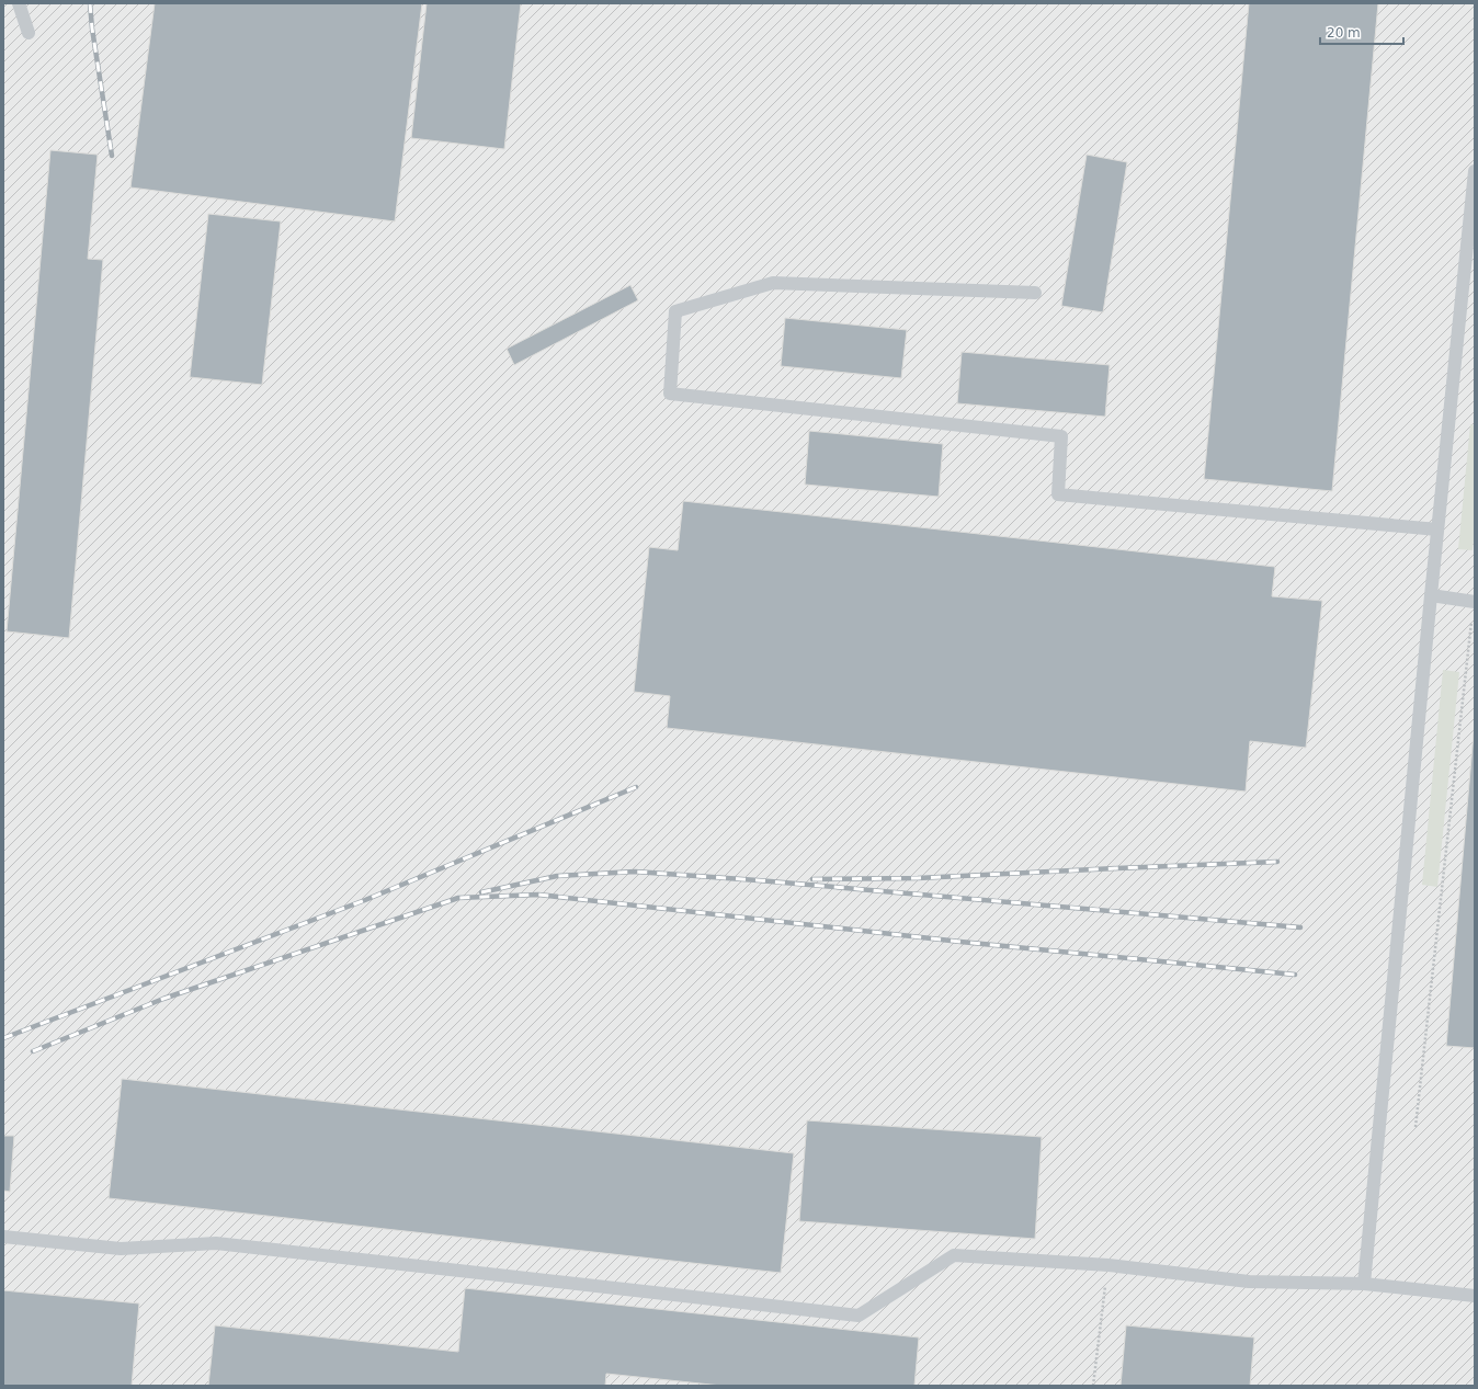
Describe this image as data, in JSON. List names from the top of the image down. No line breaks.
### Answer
{"scale_bar":"20 m"}
